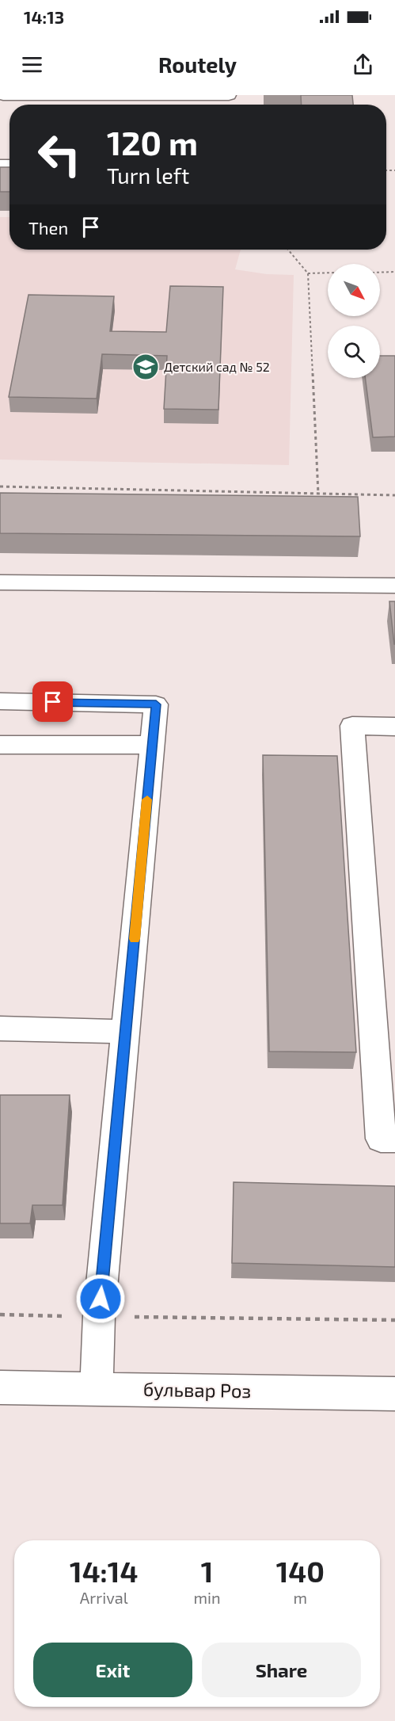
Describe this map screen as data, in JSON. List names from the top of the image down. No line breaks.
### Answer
{"streets":{"street":["бульвар Роз"]},"places":{"school or university":["Детский сад № 52"]},"north":"bottom right","page":{"status":"14:13","header":"Routely","turn":["120 m","Turn left"],"then":"Then","eta":["14:14","Arrival","1","min","140","m"],"buttons":["Exit","Share"]}}
